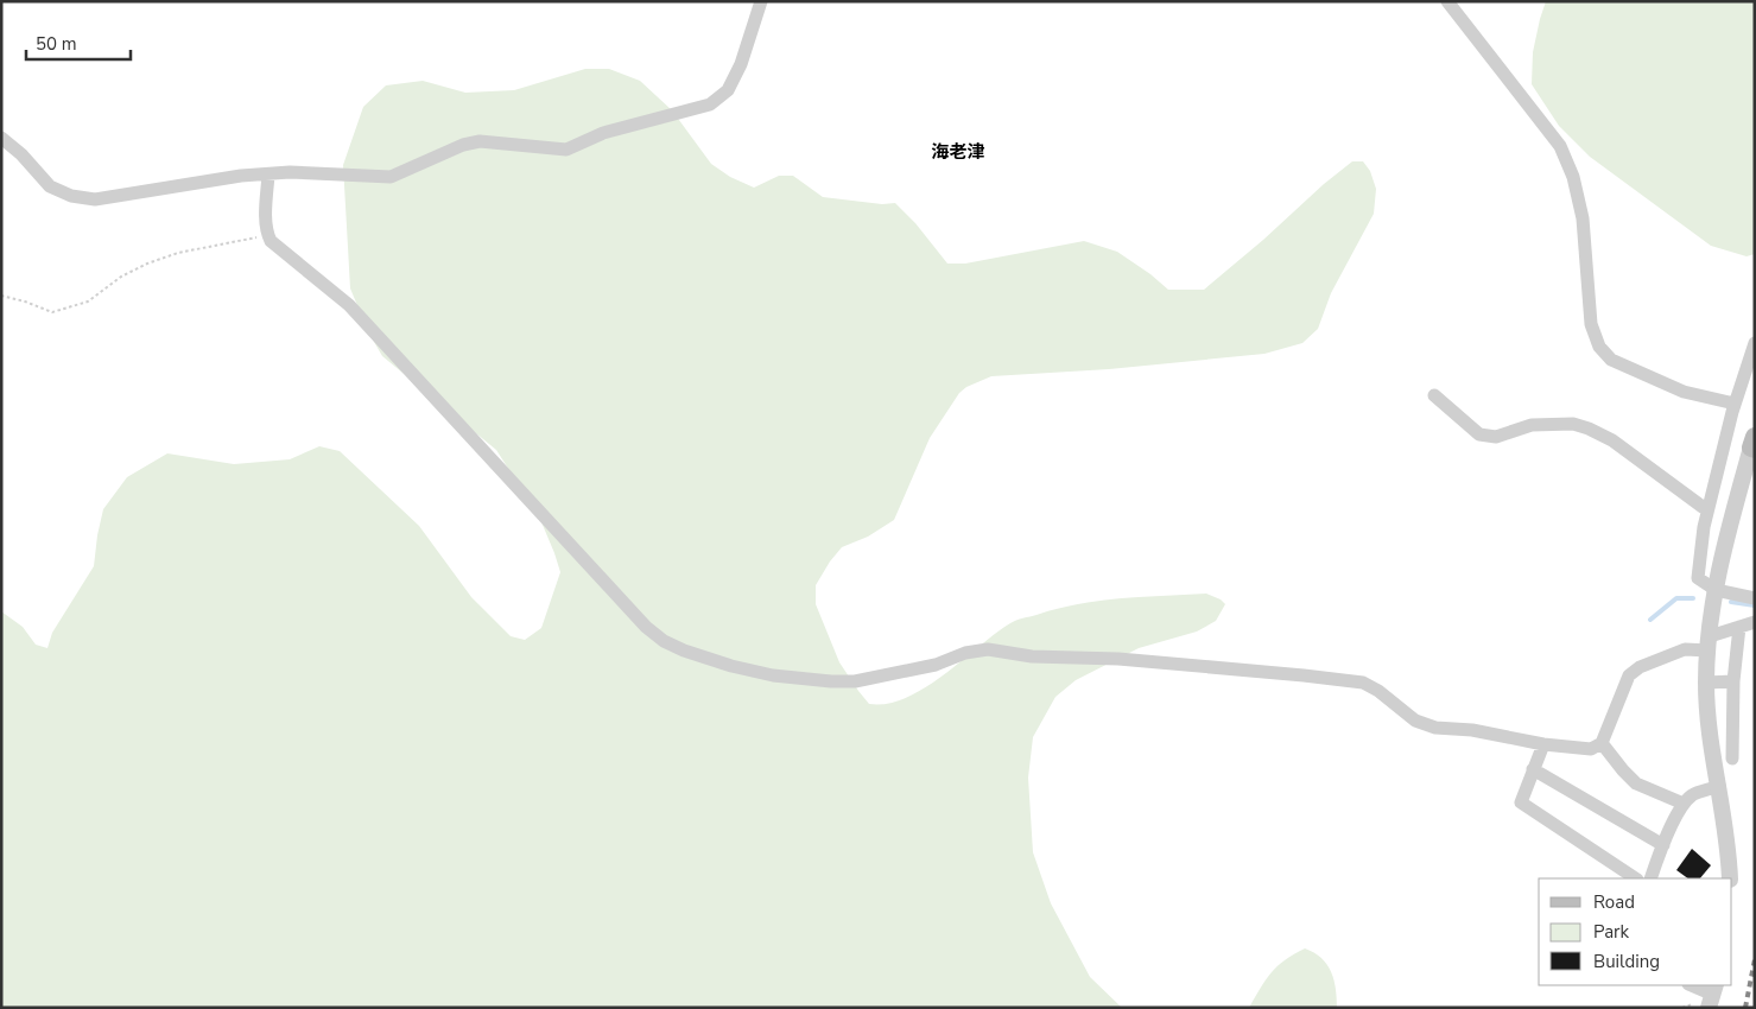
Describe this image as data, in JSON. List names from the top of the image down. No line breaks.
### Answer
{"districts":["海老津"],"legend":["Road","Park","Building"],"scale_bar":"50 m"}
